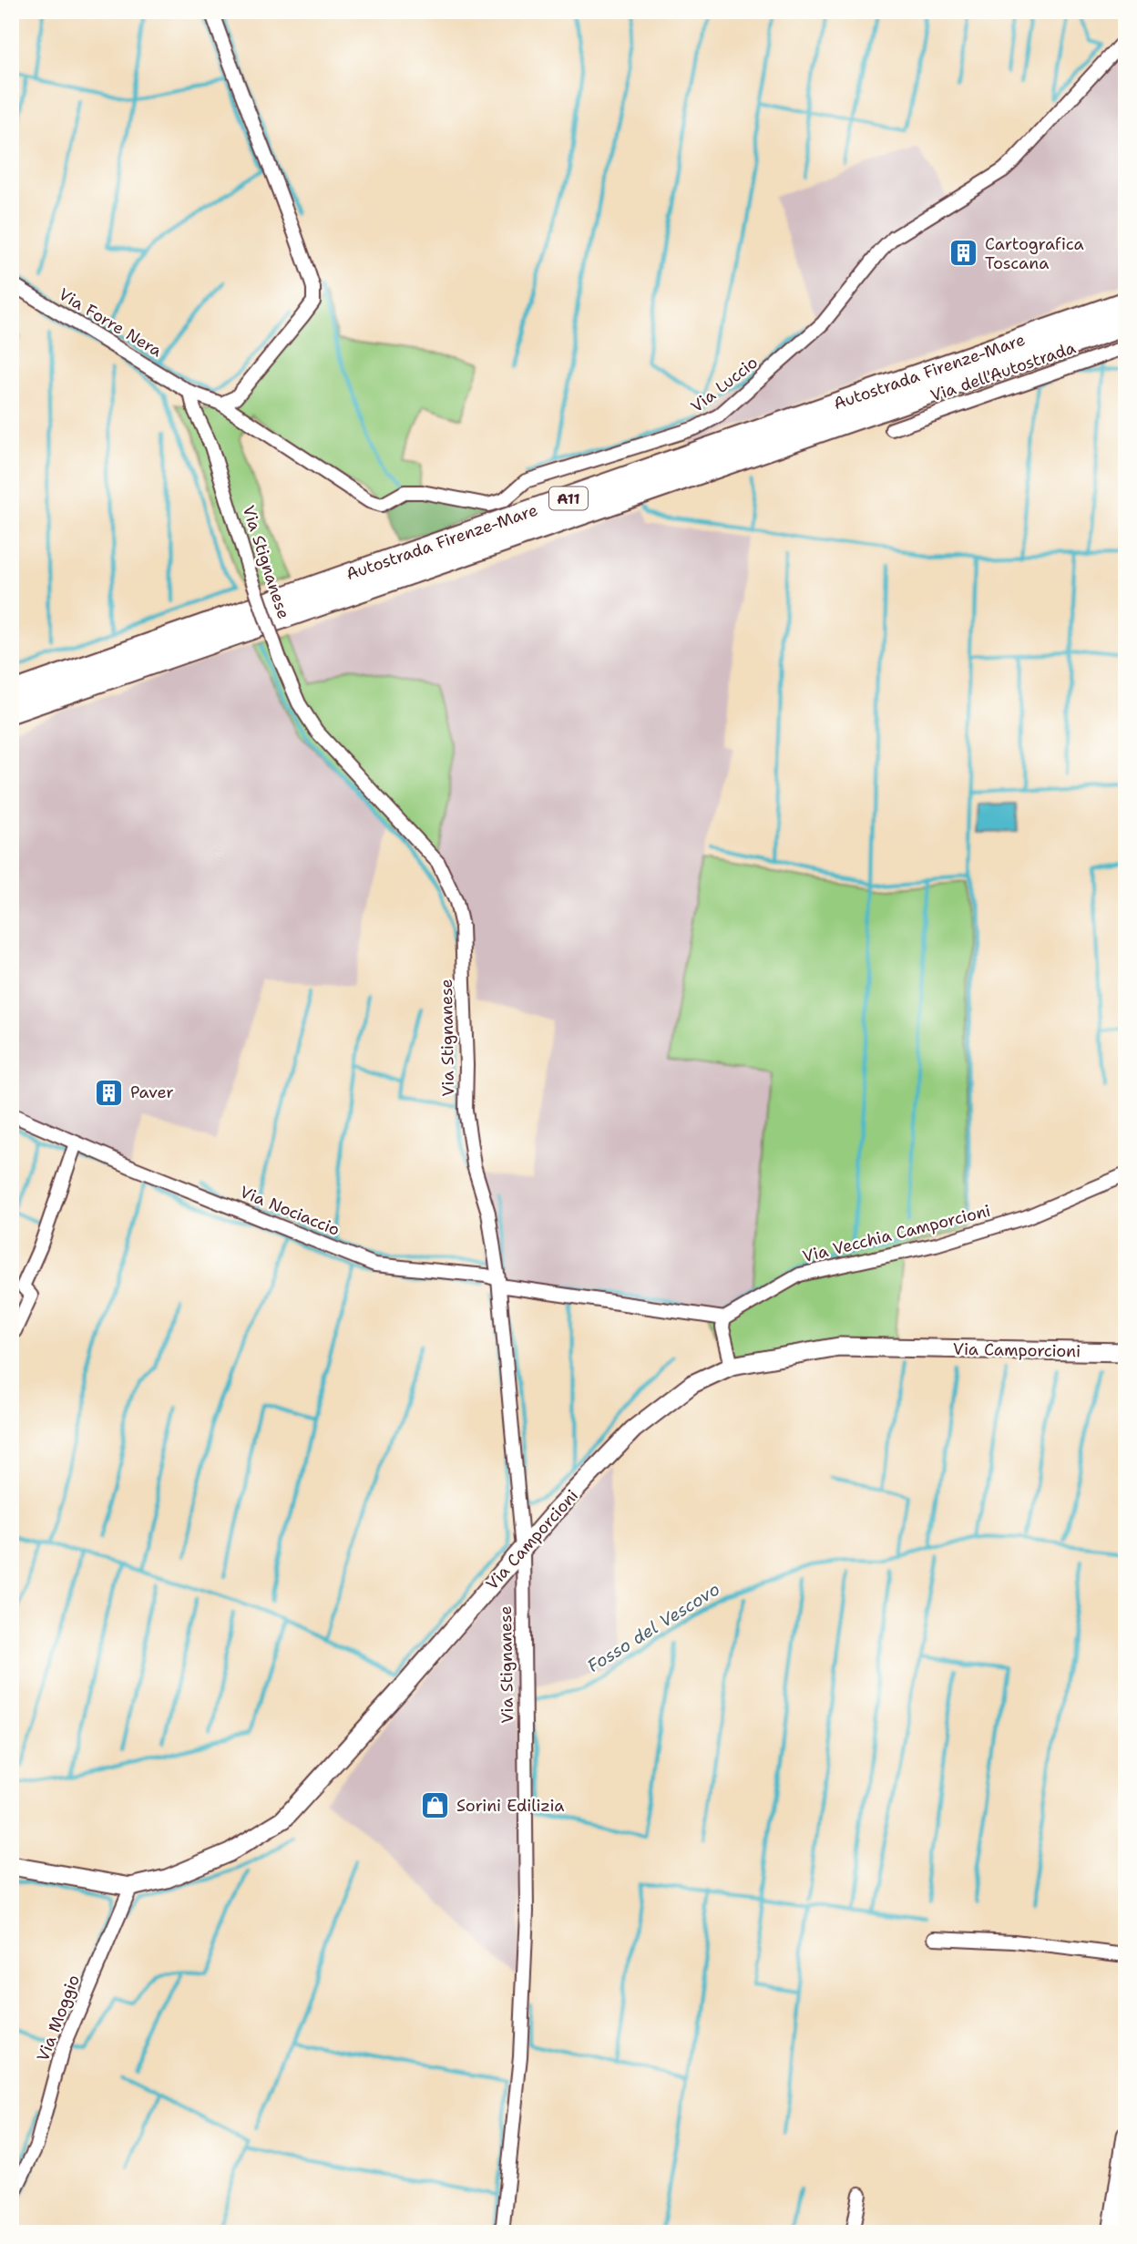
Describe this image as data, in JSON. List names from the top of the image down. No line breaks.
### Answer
{"streets":{"highway":["Autostrada Firenze-Mare","A11"],"main road":["Via Camporcioni"],"street":["Via Forre Nera","Via dell'Autostrada","Via Luccio","Via Stignanese","Via Nociaccio","Via Vecchia Camporcioni","Via Moggio"]},"crossings":[["Via Forre Nera","Via Stignanese"],["Via Stignanese","Via Nociaccio"],["Via Stignanese","Via Camporcioni"],["Via Nociaccio","Via Vecchia Camporcioni"],["Via Camporcioni","Via Moggio"]],"water":["Fosso del Vescovo"],"places":{"building":["Cartografica Toscana","Paver"],"shop":["Sorini Edilizia"]}}
